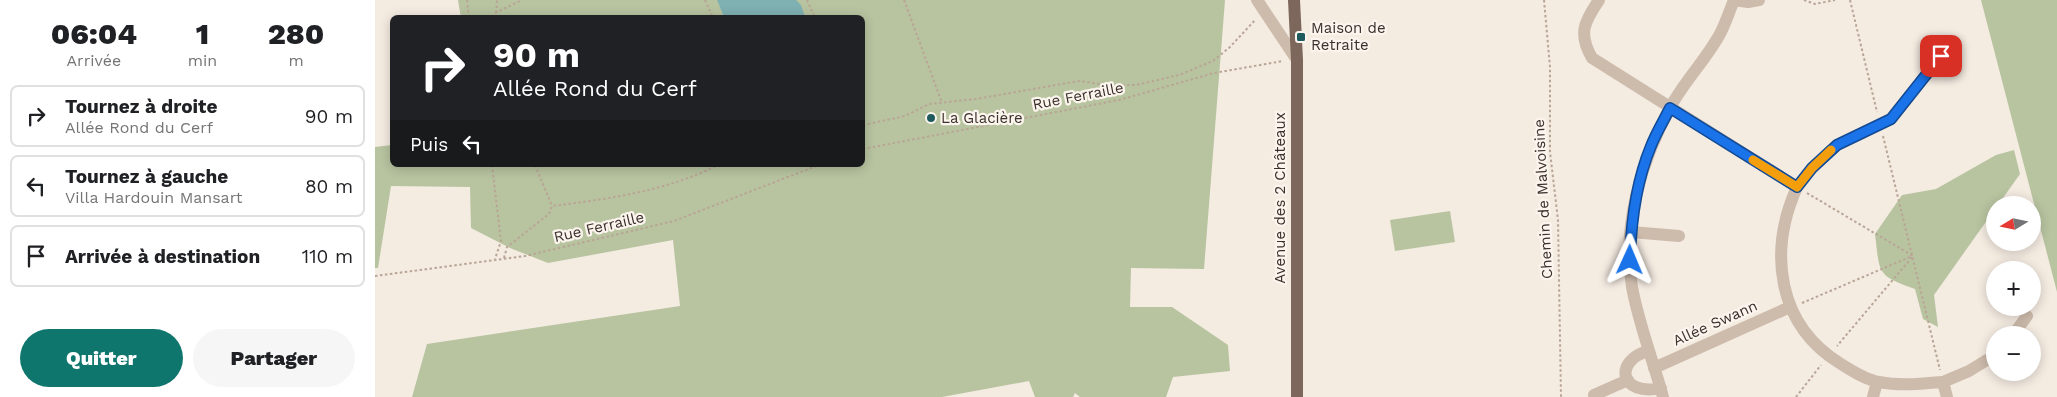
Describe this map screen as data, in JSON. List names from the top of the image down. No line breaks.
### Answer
{"streets":{"main road":["Avenue des 2 Châteaux"],"street":["Allée Swann"],"path":["Rue Ferraille","Chemin de Malvoisine"]},"crossings":[["Rue Ferraille","Avenue des 2 Châteaux"]],"places":{"transit":["Maison de Retraite"],"other":["La Glacière"]},"north":"left","page":{"eta":["06:04","Arrivée","1","min","280","m"],"turn":["90 m","Allée Rond du Cerf"],"list":[{"name":"Tournez à droite","note":"Allée Rond du Cerf","value":"90 m"},{"name":"Tournez à gauche","note":"Villa Hardouin Mansart","value":"80 m"},{"name":"Arrivée à destination","value":"110 m"}],"then":"Puis","map_buttons":["+","−"],"buttons":["Quitter","Partager"]}}
